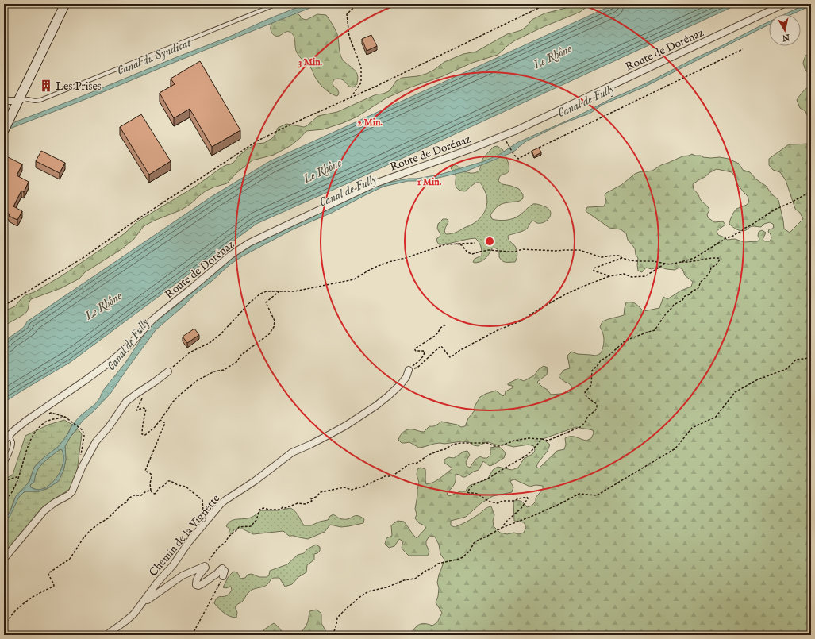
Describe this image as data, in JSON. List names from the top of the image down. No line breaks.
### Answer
{"streets":{"street":["Route de Dorénaz","Chemin de la Vignette"]},"water":["Canal du Syndicat","Le Rhône","Canal de Fully"],"places":{"building":["Les Prises"]},"north":"bottom","rings":["3 Min.","2 Min.","1 Min."]}
